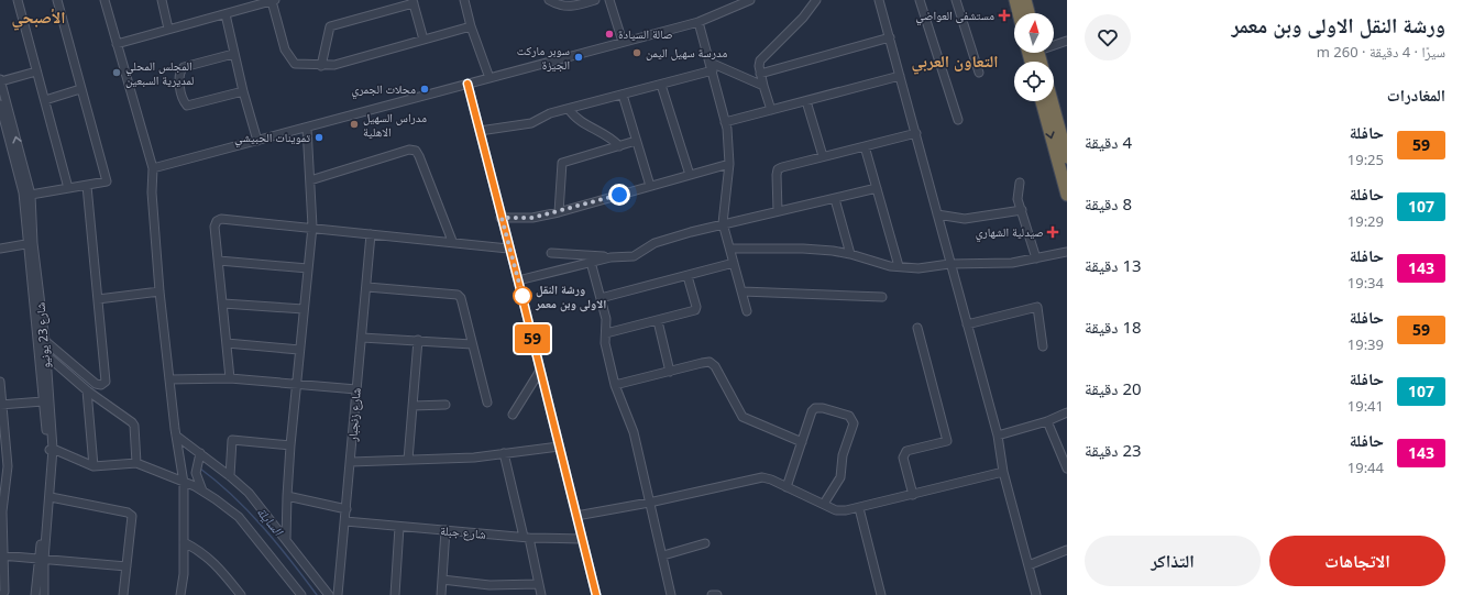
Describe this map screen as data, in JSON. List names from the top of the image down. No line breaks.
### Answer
{"streets":{"street":["شارع 23 يونيو","شارع زنجبار","شارع جبلة"]},"crossings":[["شارع زنجبار","شارع جبلة"]],"districts":["الأصبحي","التعاون العربي"],"water":["السايلة"],"places":{"health":["مستشفى العواضي","صيدلية الشهاري"],"other":["صالة السيادة","مدرسة سهيل اليمن","سوبر ماركت الجيزة","المجلس المحلي لمديرية السبعين","محلات الجمري","مدراس السهيل الاهلية","تموينات الحبيشي","ورشة النقل الاولى وبن معمر"]},"lines":["bus line 59"],"north":"top","page":{"heading":[["ورشة النقل الاولى وبن معمر","سيرًا · 4 دقيقة · 260 m"],"المغادرات"],"on_map":"59","list":[{"mark":"59","name":"حافلة","note":"19:25","value":"4 دقيقة"},{"mark":"107","name":"حافلة","note":"19:29","value":"8 دقيقة"},{"mark":"143","name":"حافلة","note":"19:34","value":"13 دقيقة"},{"mark":"59","name":"حافلة","note":"19:39","value":"18 دقيقة"},{"mark":"107","name":"حافلة","note":"19:41","value":"20 دقيقة"},{"mark":"143","name":"حافلة","note":"19:44","value":"23 دقيقة"}],"buttons":["الاتجاهات","التذاكر"]}}
